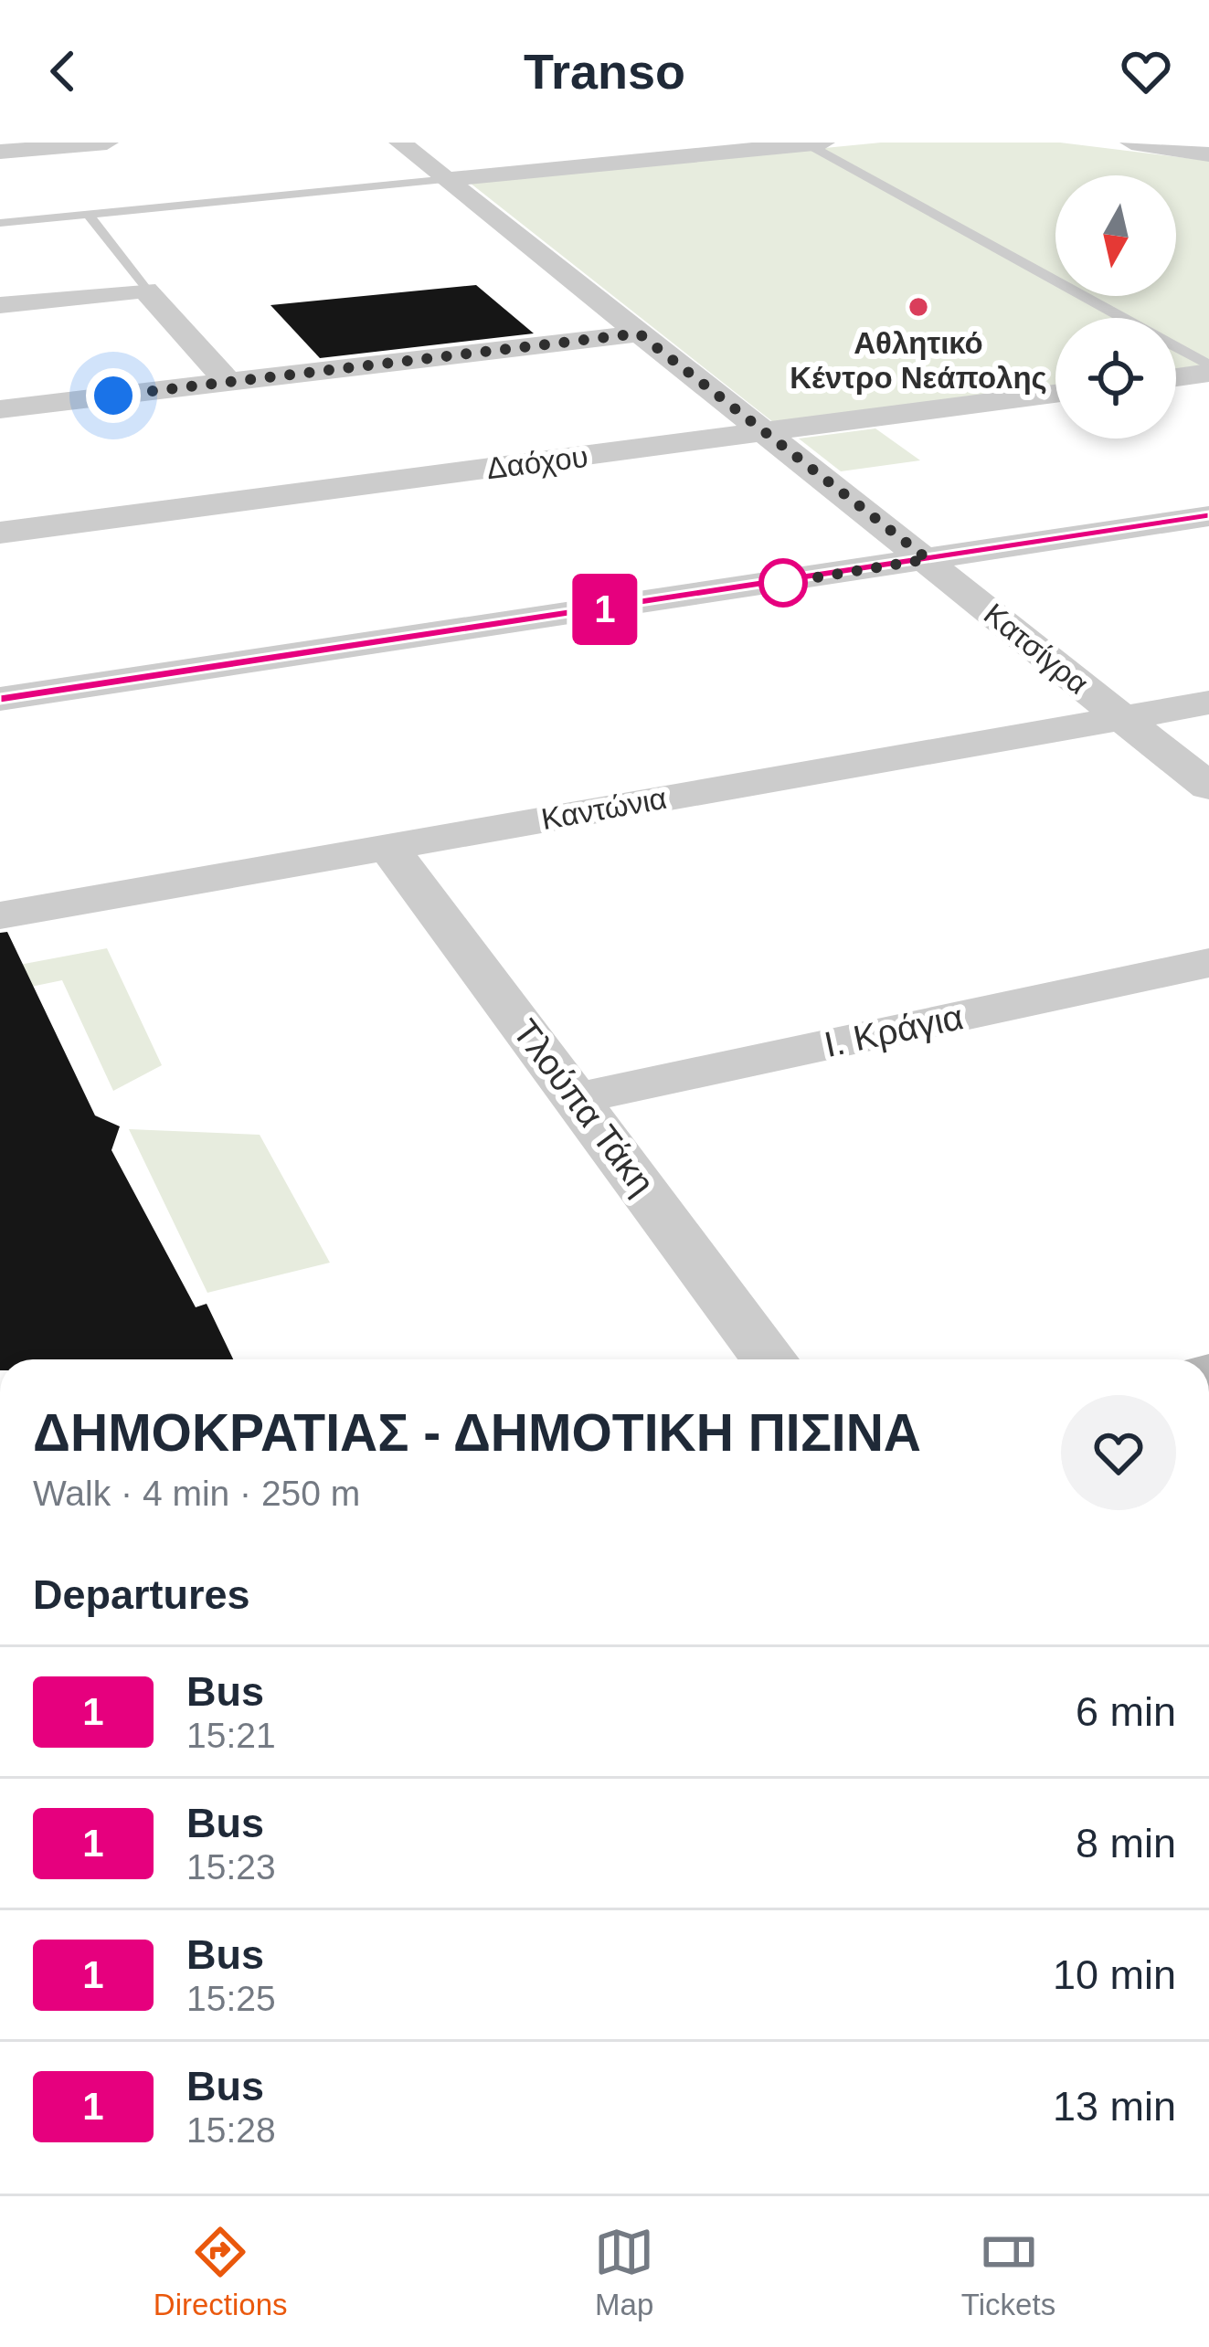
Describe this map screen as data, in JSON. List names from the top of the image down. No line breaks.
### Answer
{"streets":{"street":["Δαόχου","Κατσίγρα","Καντώνια","Ι. Κράγια","Τλούπα Τάκη"]},"crossings":[["Δαόχου","Κατσίγρα"],["Κατσίγρα","Καντώνια"],["Καντώνια","Τλούπα Τάκη"],["Ι. Κράγια","Τλούπα Τάκη"]],"places":["Αθλητικό Κέντρο Νεάπολης"],"lines":["bus line 1"],"north":"bottom","page":{"header":"Transo","on_map":"1","heading":[["ΔΗΜΟΚΡΑΤΙΑΣ - ΔΗΜΟΤΙΚΗ ΠΙΣΙΝΑ","Walk · 4 min · 250 m"],"Departures"],"list":[{"mark":"1","name":"Bus","note":"15:21","value":"6 min"},{"mark":"1","name":"Bus","note":"15:23","value":"8 min"},{"mark":"1","name":"Bus","note":"15:25","value":"10 min"},{"mark":"1","name":"Bus","note":"15:28","value":"13 min"}],"tabs":["Directions","Map","Tickets"]}}
